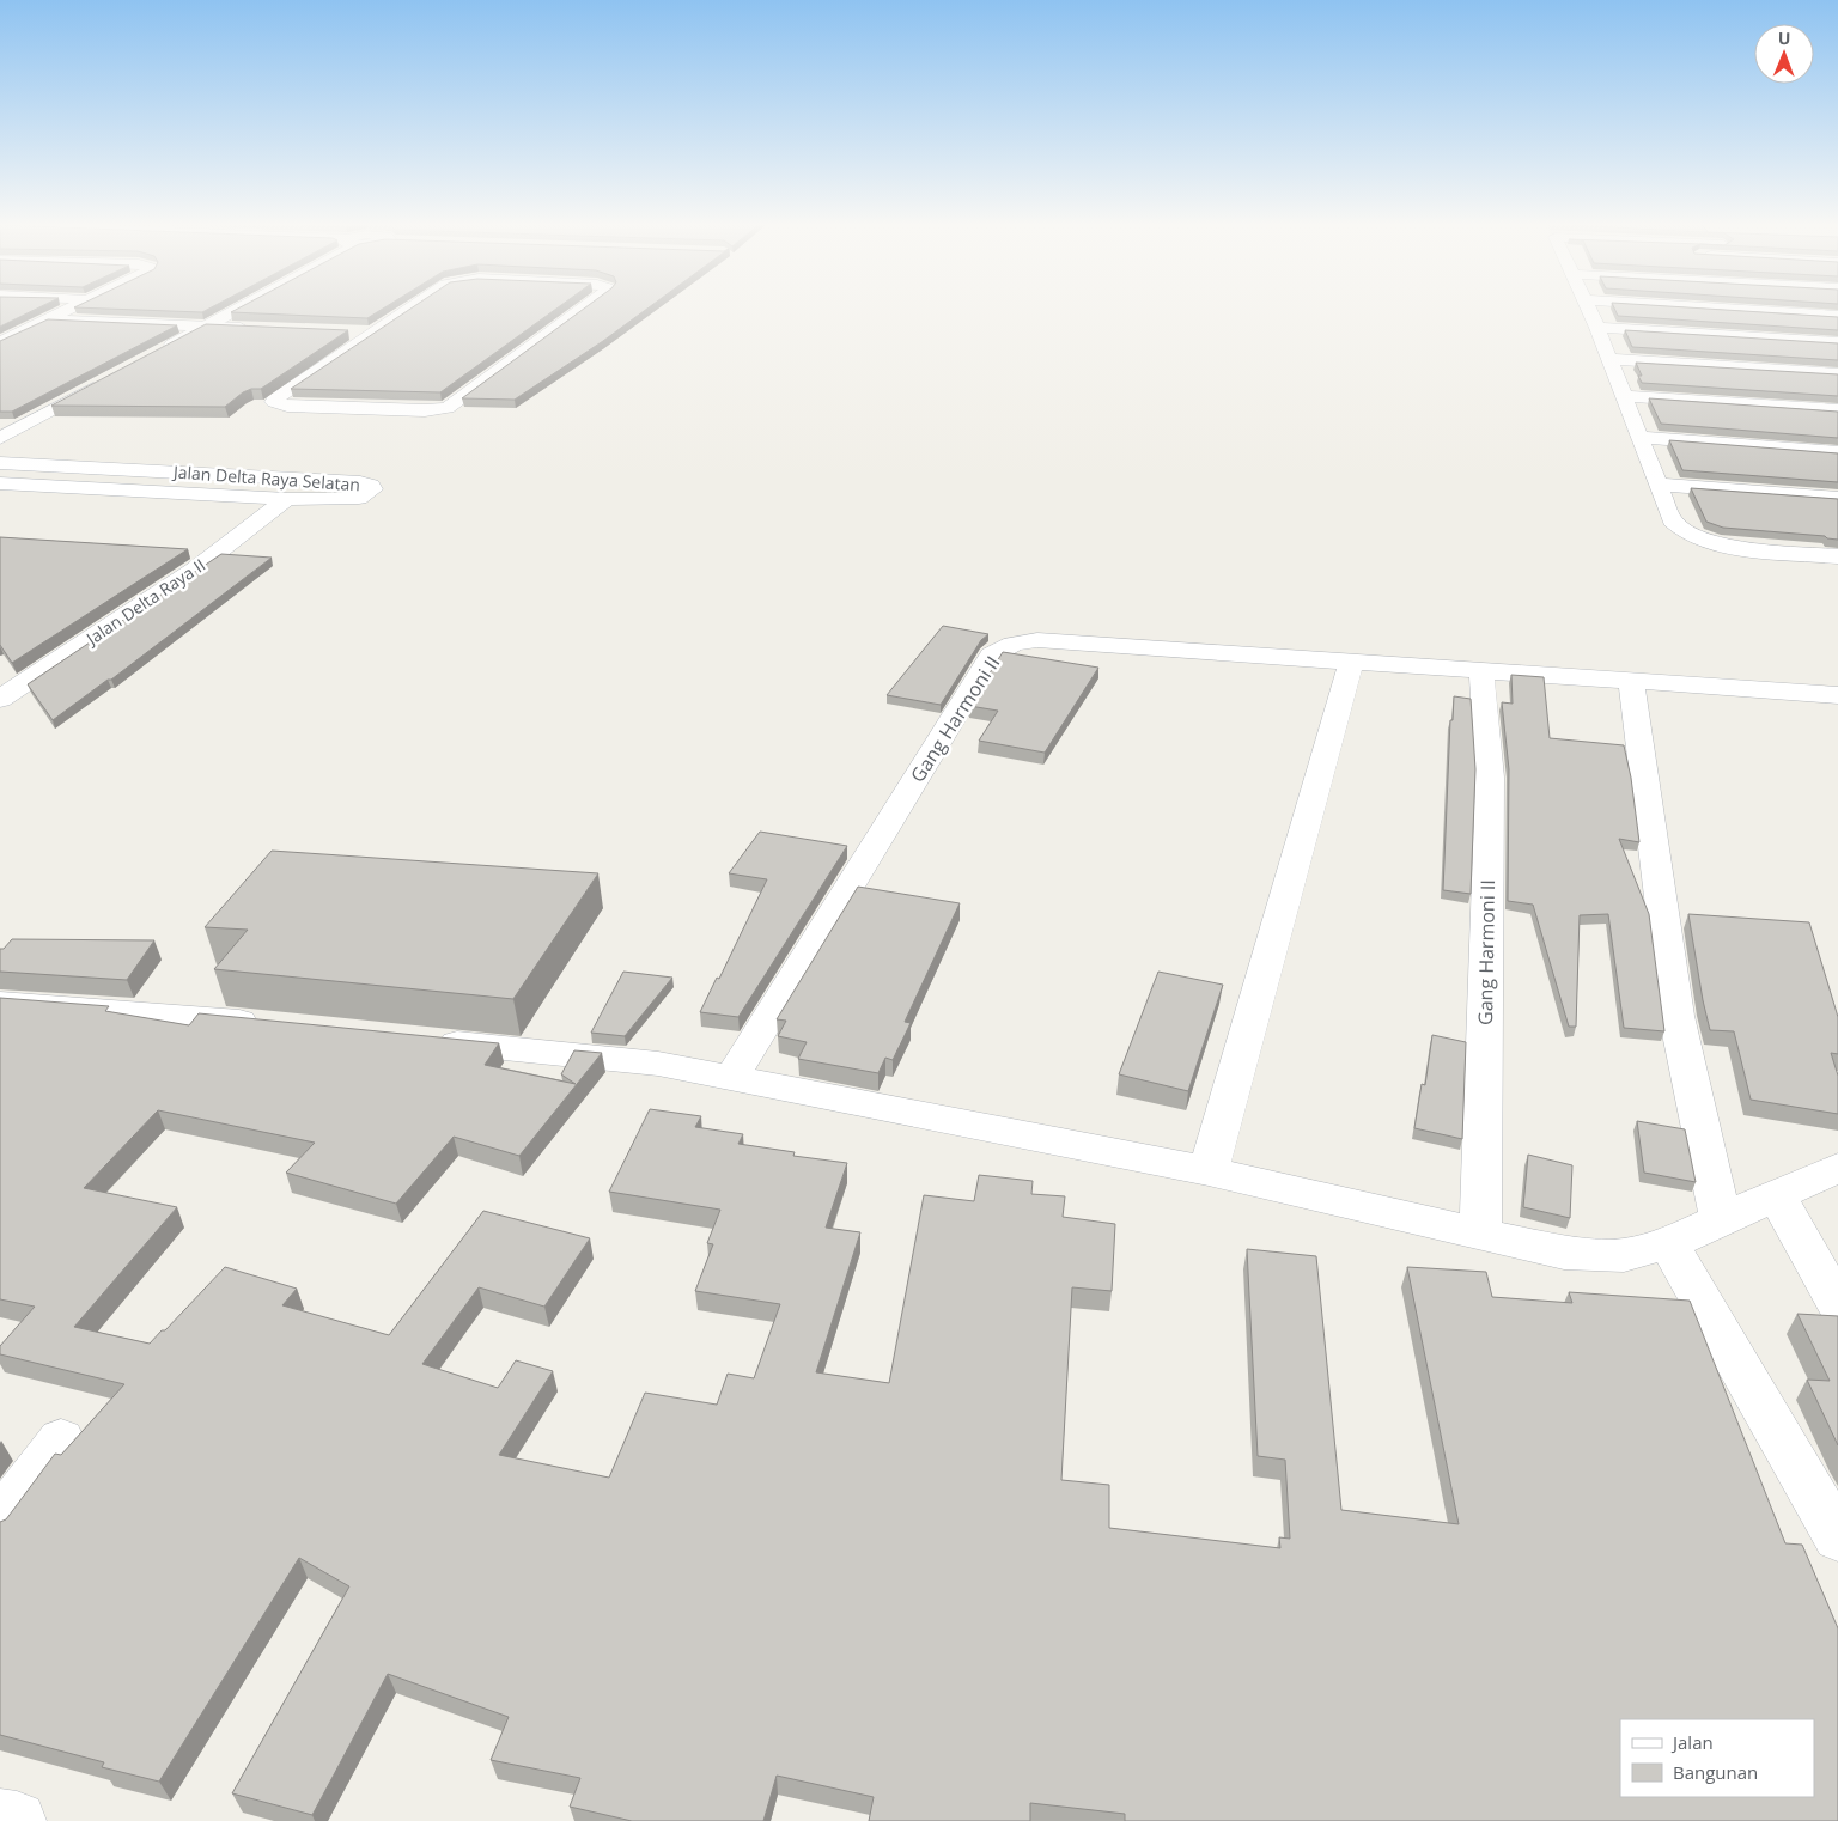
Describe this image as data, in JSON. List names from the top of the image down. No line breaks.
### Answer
{"streets":{"street":["Jalan Delta Raya Selatan","Jalan Delta Raya II","Gang Harmoni II"]},"crossings":[["Jalan Delta Raya Selatan","Jalan Delta Raya II"]],"legend":["Jalan","Bangunan"],"north":"top"}
